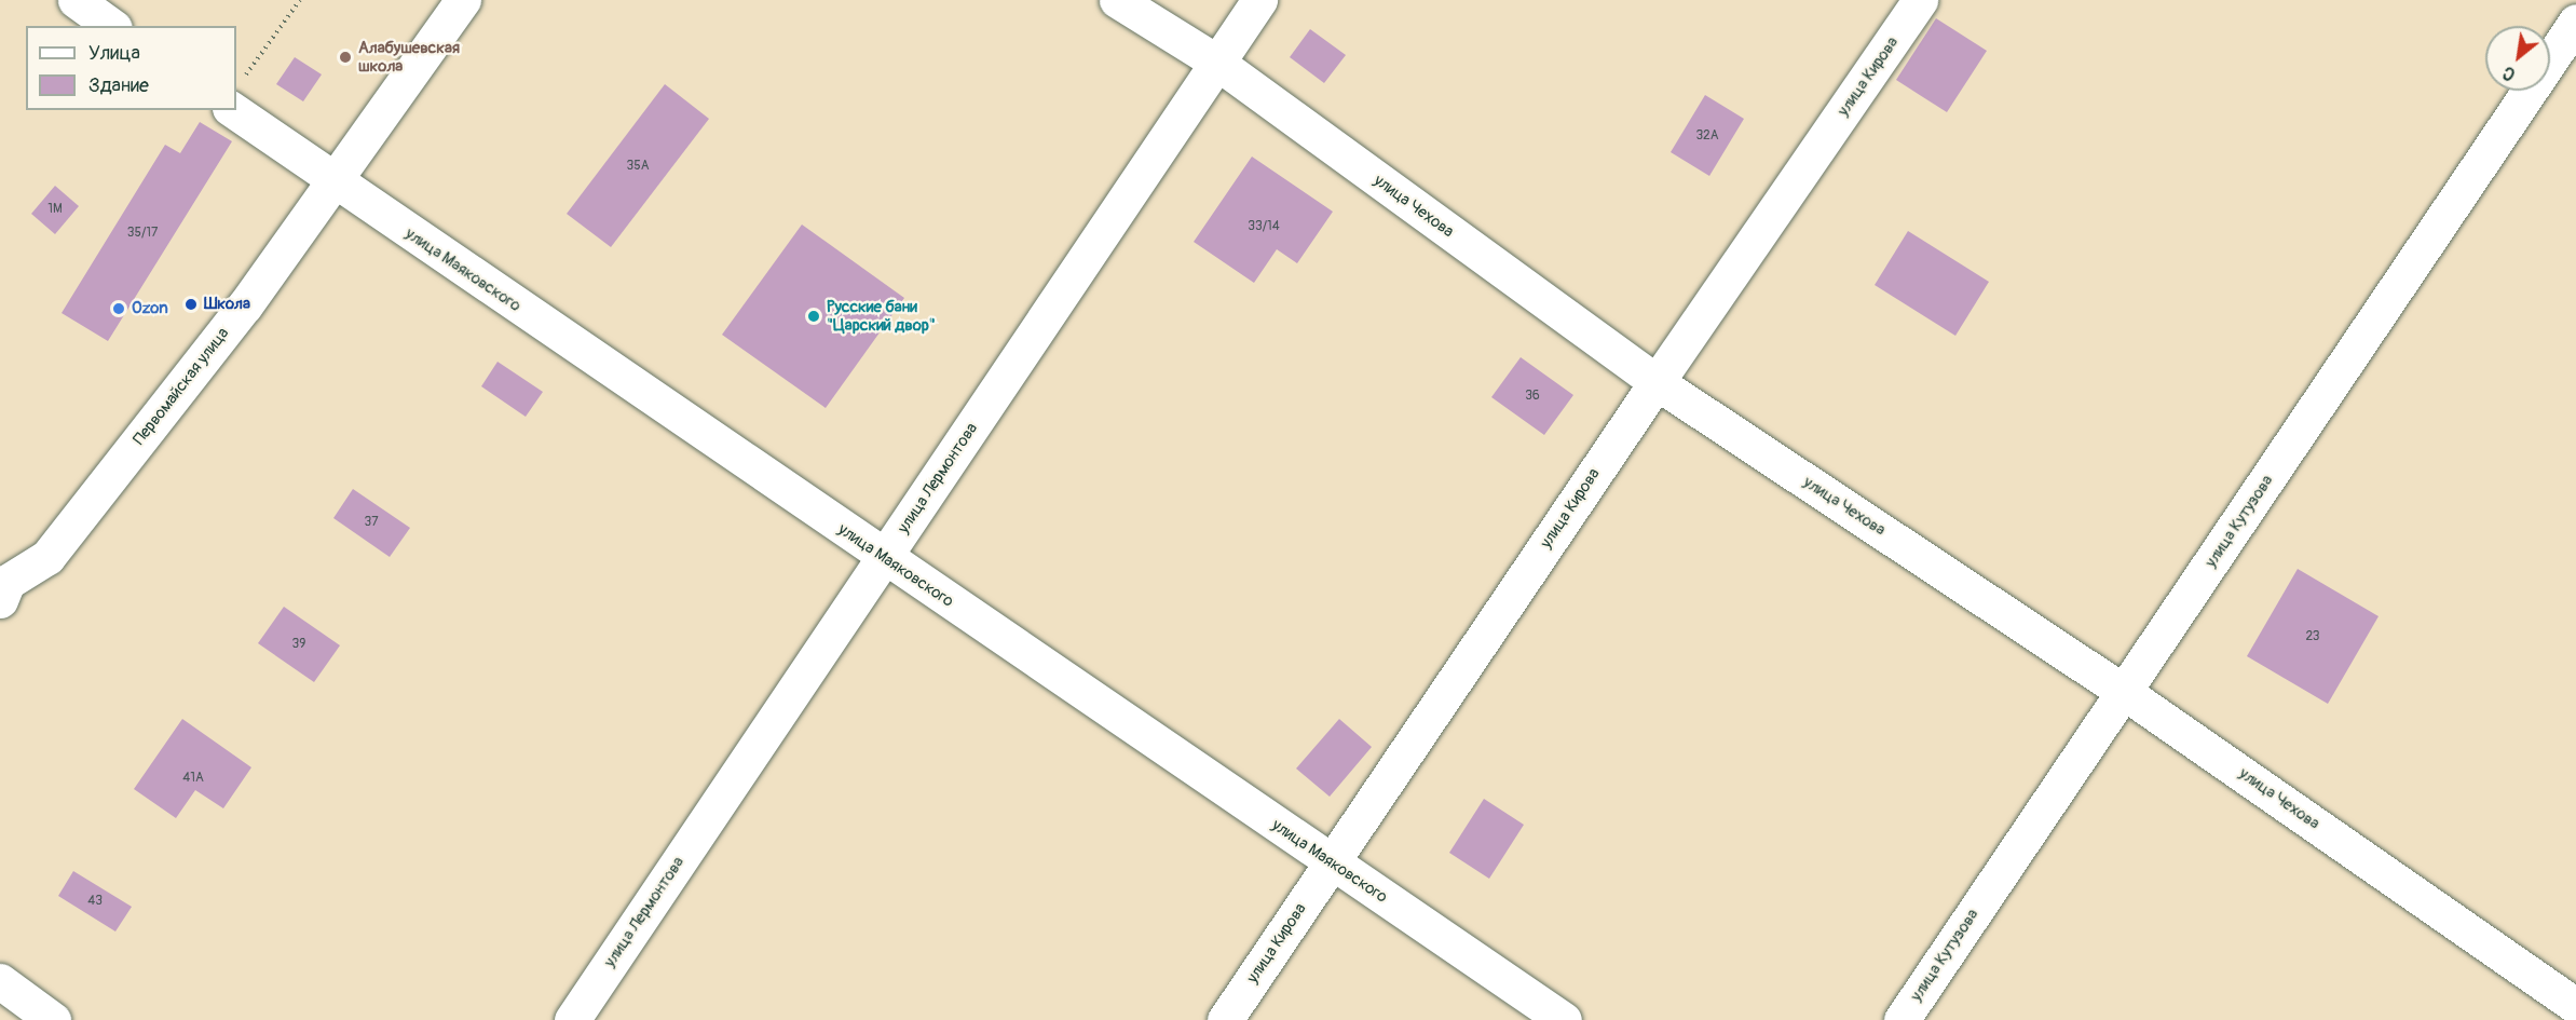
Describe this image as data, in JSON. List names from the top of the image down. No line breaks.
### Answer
{"streets":{"street":["улица Кирова","улица Чехова","улица Маяковского","Первомайская улица","улица Лермонтова","улица Кутузова"]},"crossings":[["улица Кирова","улица Чехова"],["улица Кирова","улица Маяковского"],["улица Чехова","улица Лермонтова"],["улица Чехова","улица Кутузова"],["улица Маяковского","Первомайская улица"],["улица Маяковского","улица Лермонтова"]],"places":["Алабушевская школа","Школа","Ozon","Русские бани \"Царский двор\""],"house_numbers":["32А","35А","1М","33/14","35/17","36","37","23","39","41А","43"],"legend":["Улица","Здание"],"north":"bottom left"}
